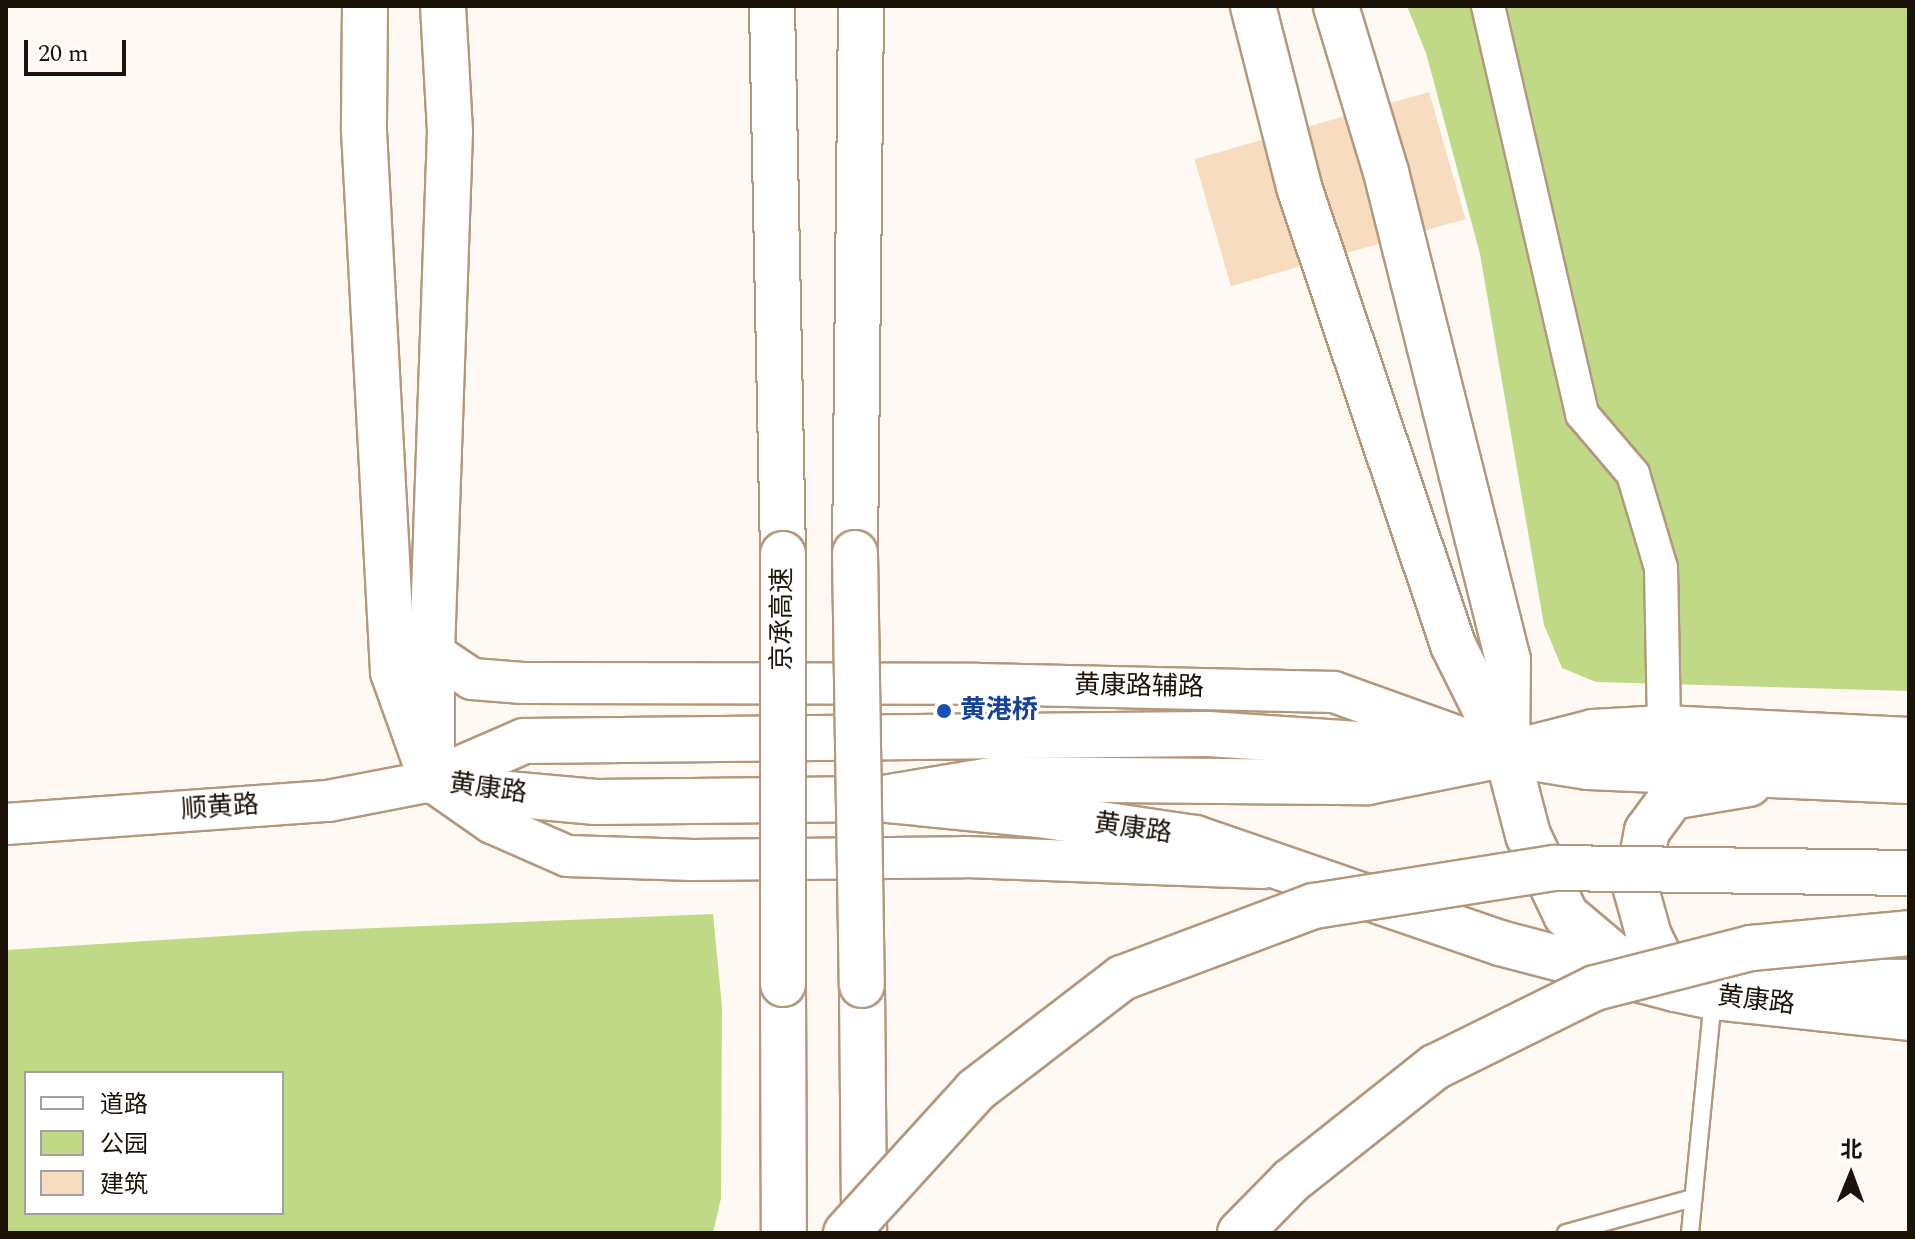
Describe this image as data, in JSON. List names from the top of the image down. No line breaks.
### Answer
{"streets":{"main road":["京承高速","黄康路"],"street":["黄康路辅路","顺黄路"]},"crossings":[["黄康路辅路","黄康路"],["黄康路","顺黄路"]],"places":["黄港桥"],"legend":["道路","公园","建筑"],"scale_bar":"20 m","north":"top"}
